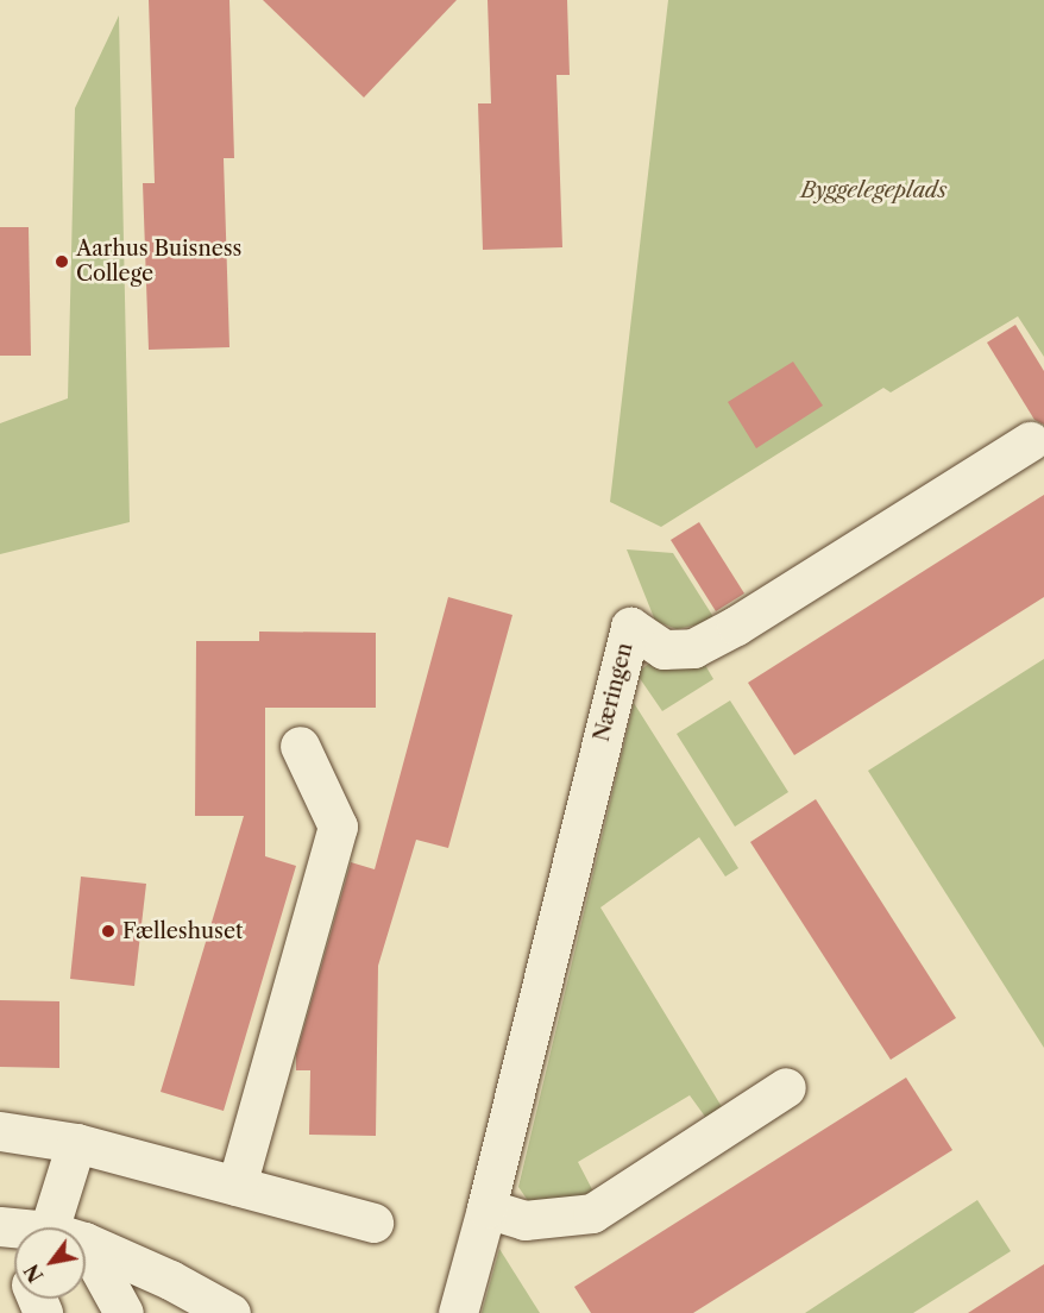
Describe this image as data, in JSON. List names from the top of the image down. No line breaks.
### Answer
{"streets":{"street":["Næringen"]},"parks":["Byggelegeplads"],"places":["Aarhus Buisness College","Fælleshuset"],"north":"bottom left"}
